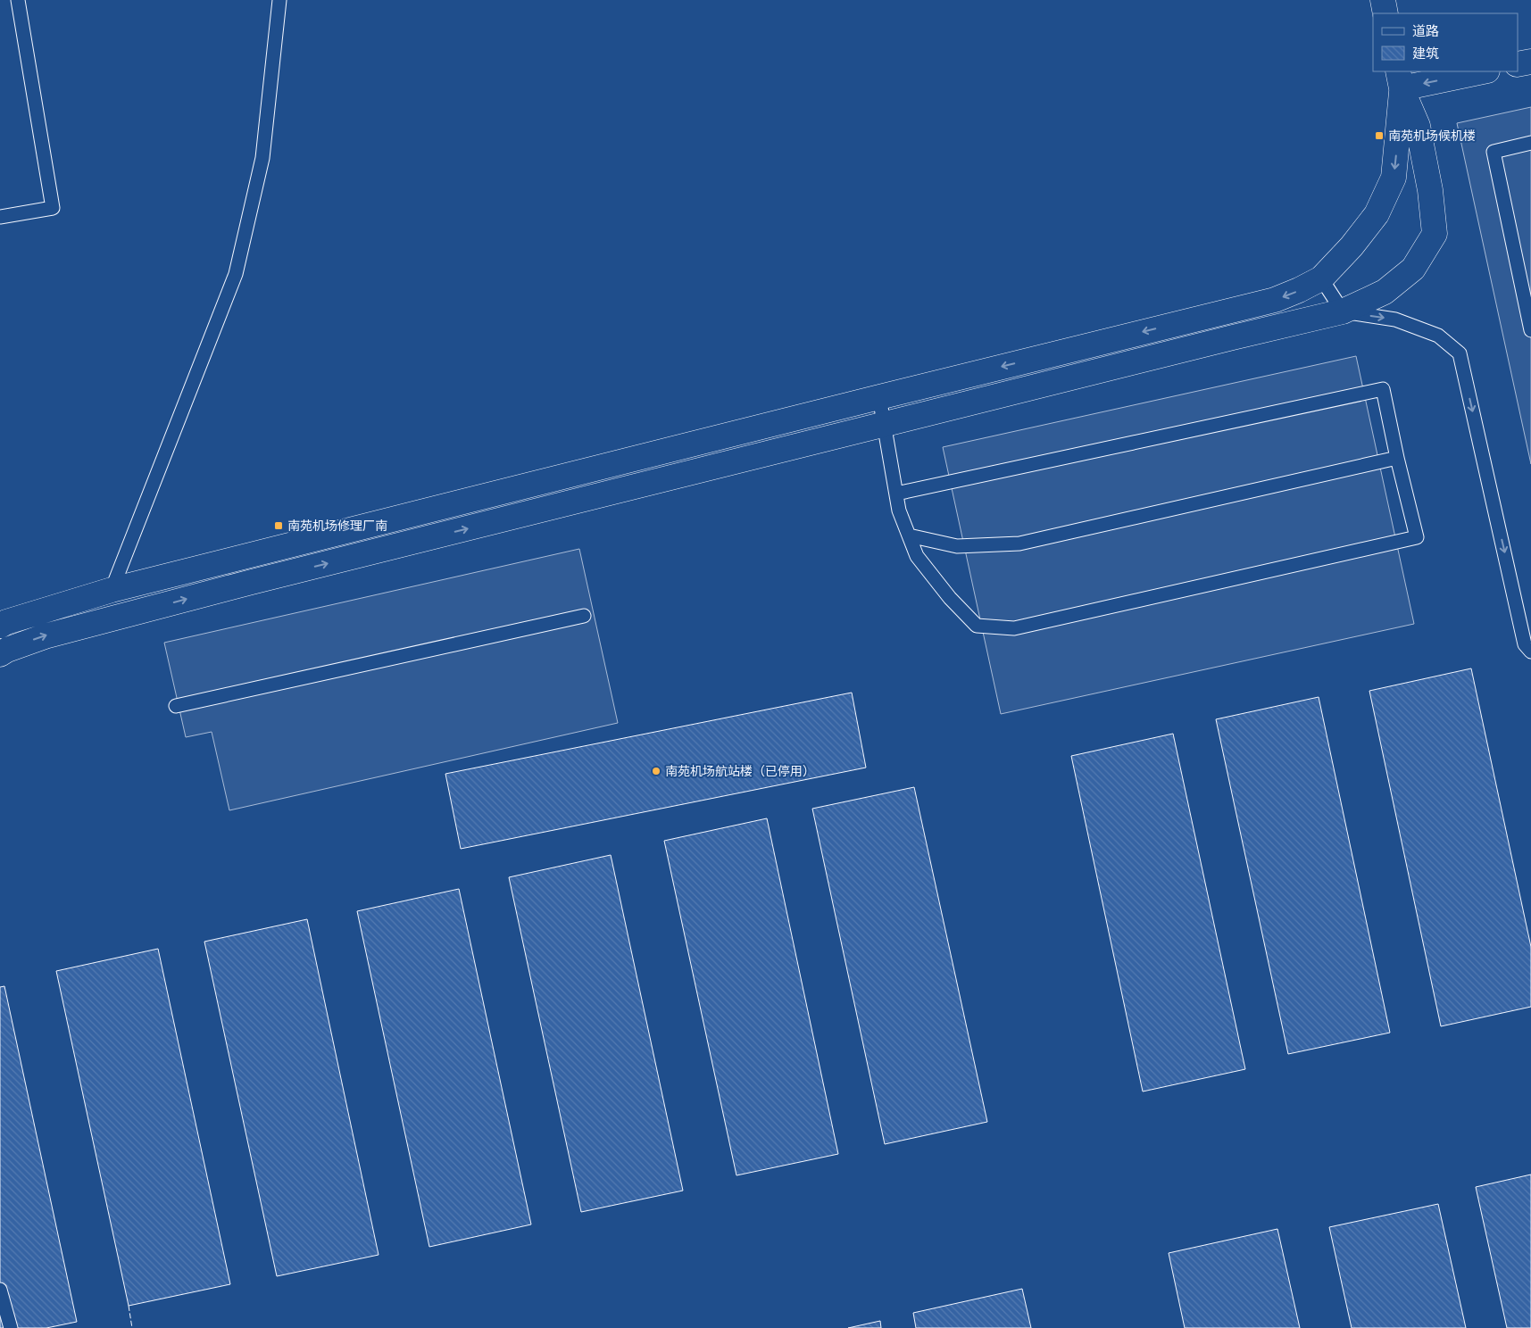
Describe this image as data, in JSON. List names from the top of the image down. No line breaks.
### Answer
{"places":{"transit":["南苑机场候机楼","南苑机场修理厂南"],"other":["南苑机场航站楼（已停用）"]},"legend":["道路","建筑"]}
